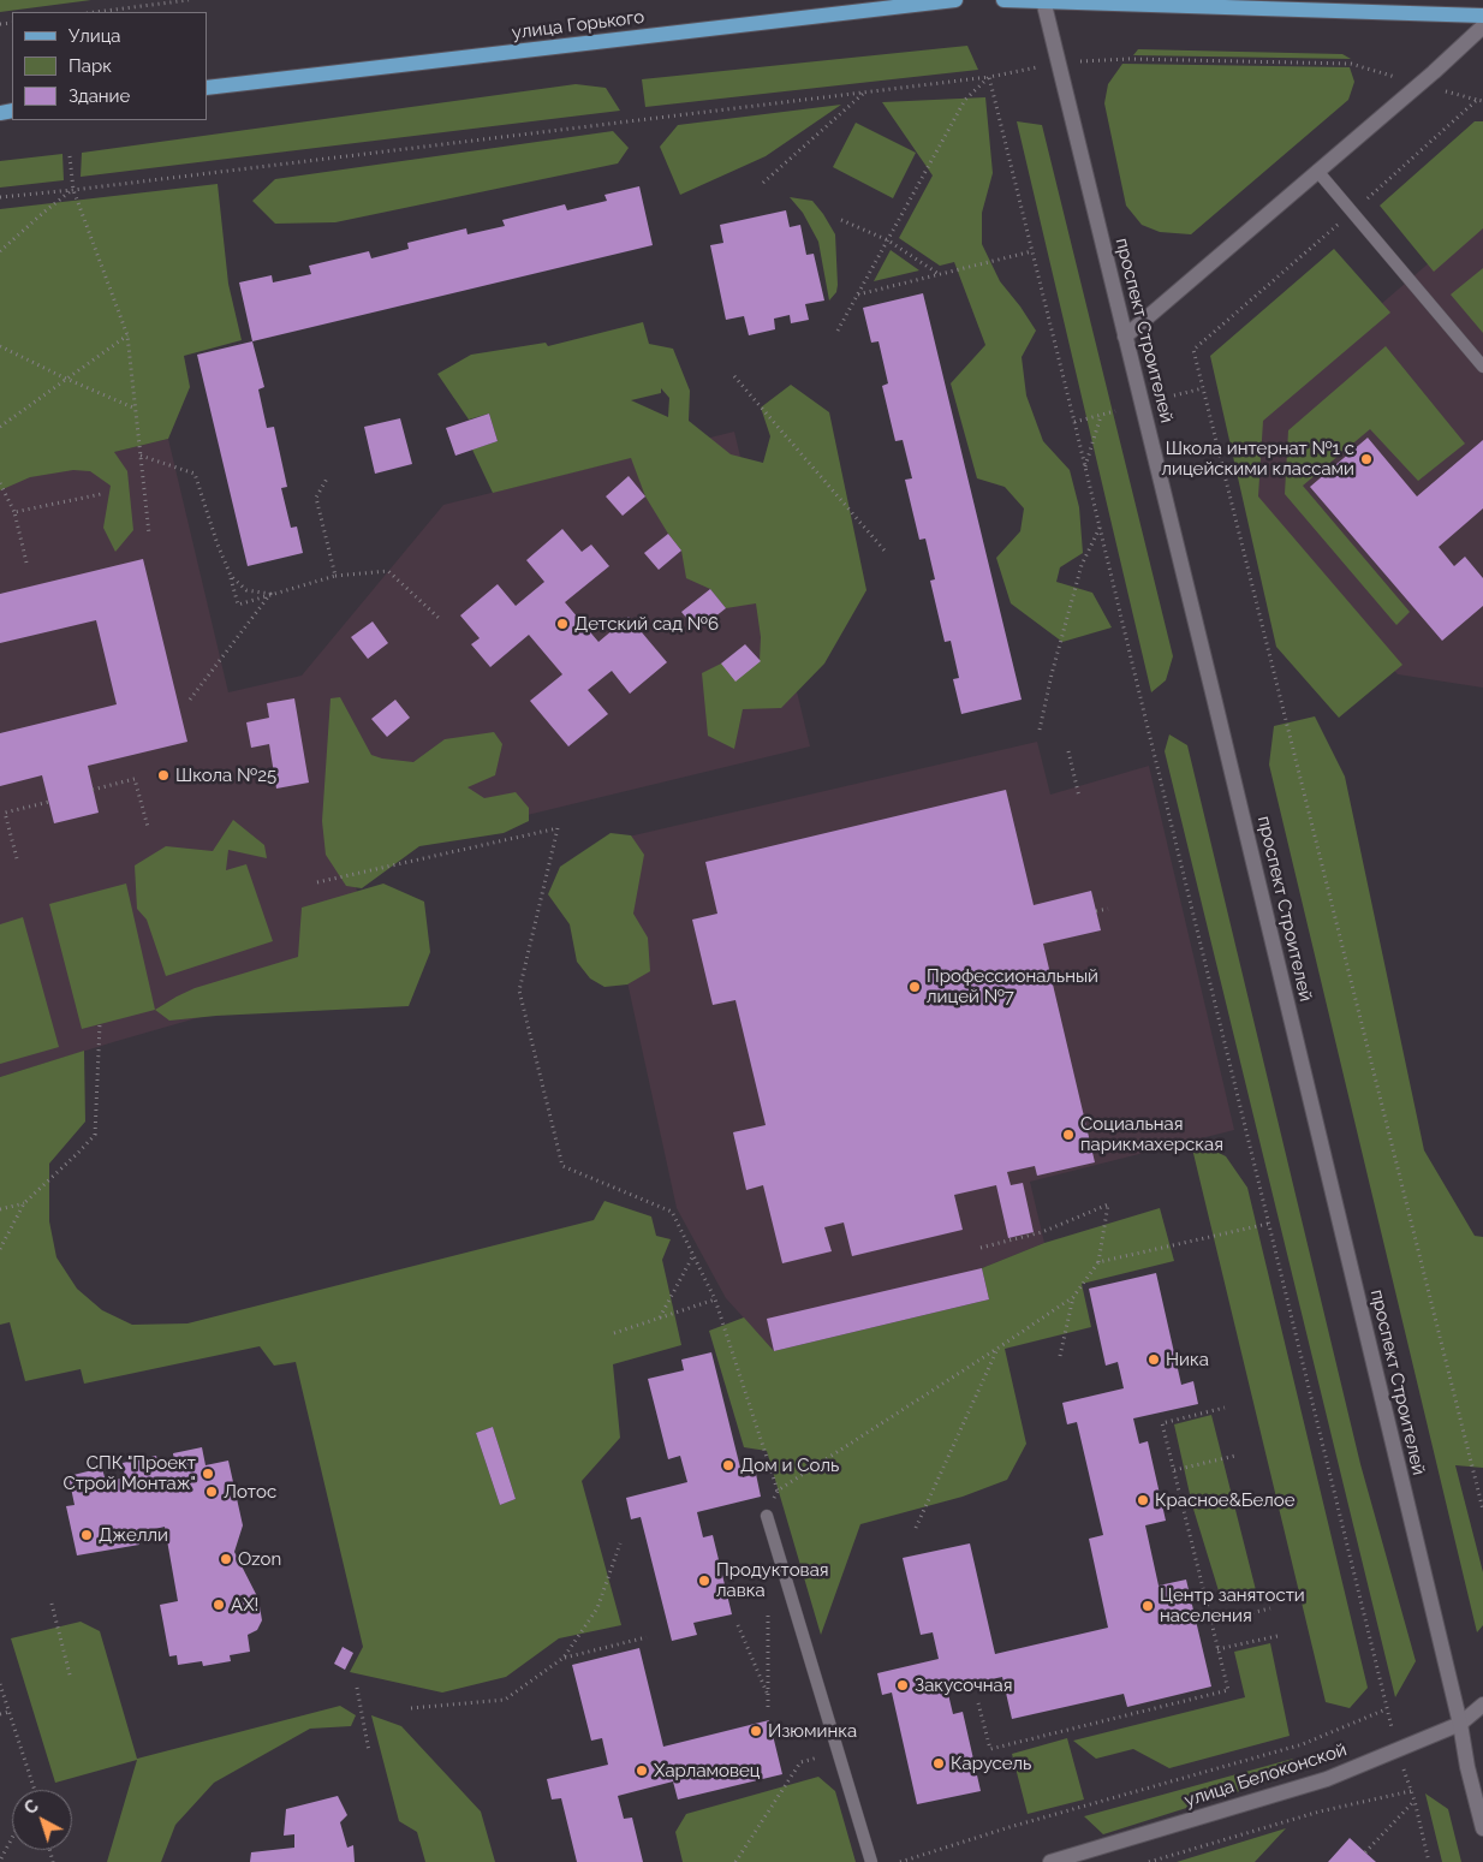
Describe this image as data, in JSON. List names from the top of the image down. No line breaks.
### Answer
{"streets":{"main road":["улица Горького","проспект Строителей","улица Белоконской"]},"crossings":[["проспект Строителей","улица Белоконской"]],"places":["Школа интернат №1 с лицейскими классами","Детский сад №6","Школа №25","Профессиональный лицей №7","Социальная парикмахерская","Ника","Дом и Соль","СПК \"Проект Строй Монтаж\"","Лотос","Красное&Белое","Джелли","Ozon","Продуктовая лавка","АХ!","Центр занятости населения","Закусочная","Изюминка","Карусель","Харламовец"],"legend":["Улица","Парк","Здание"],"north":"top left"}
